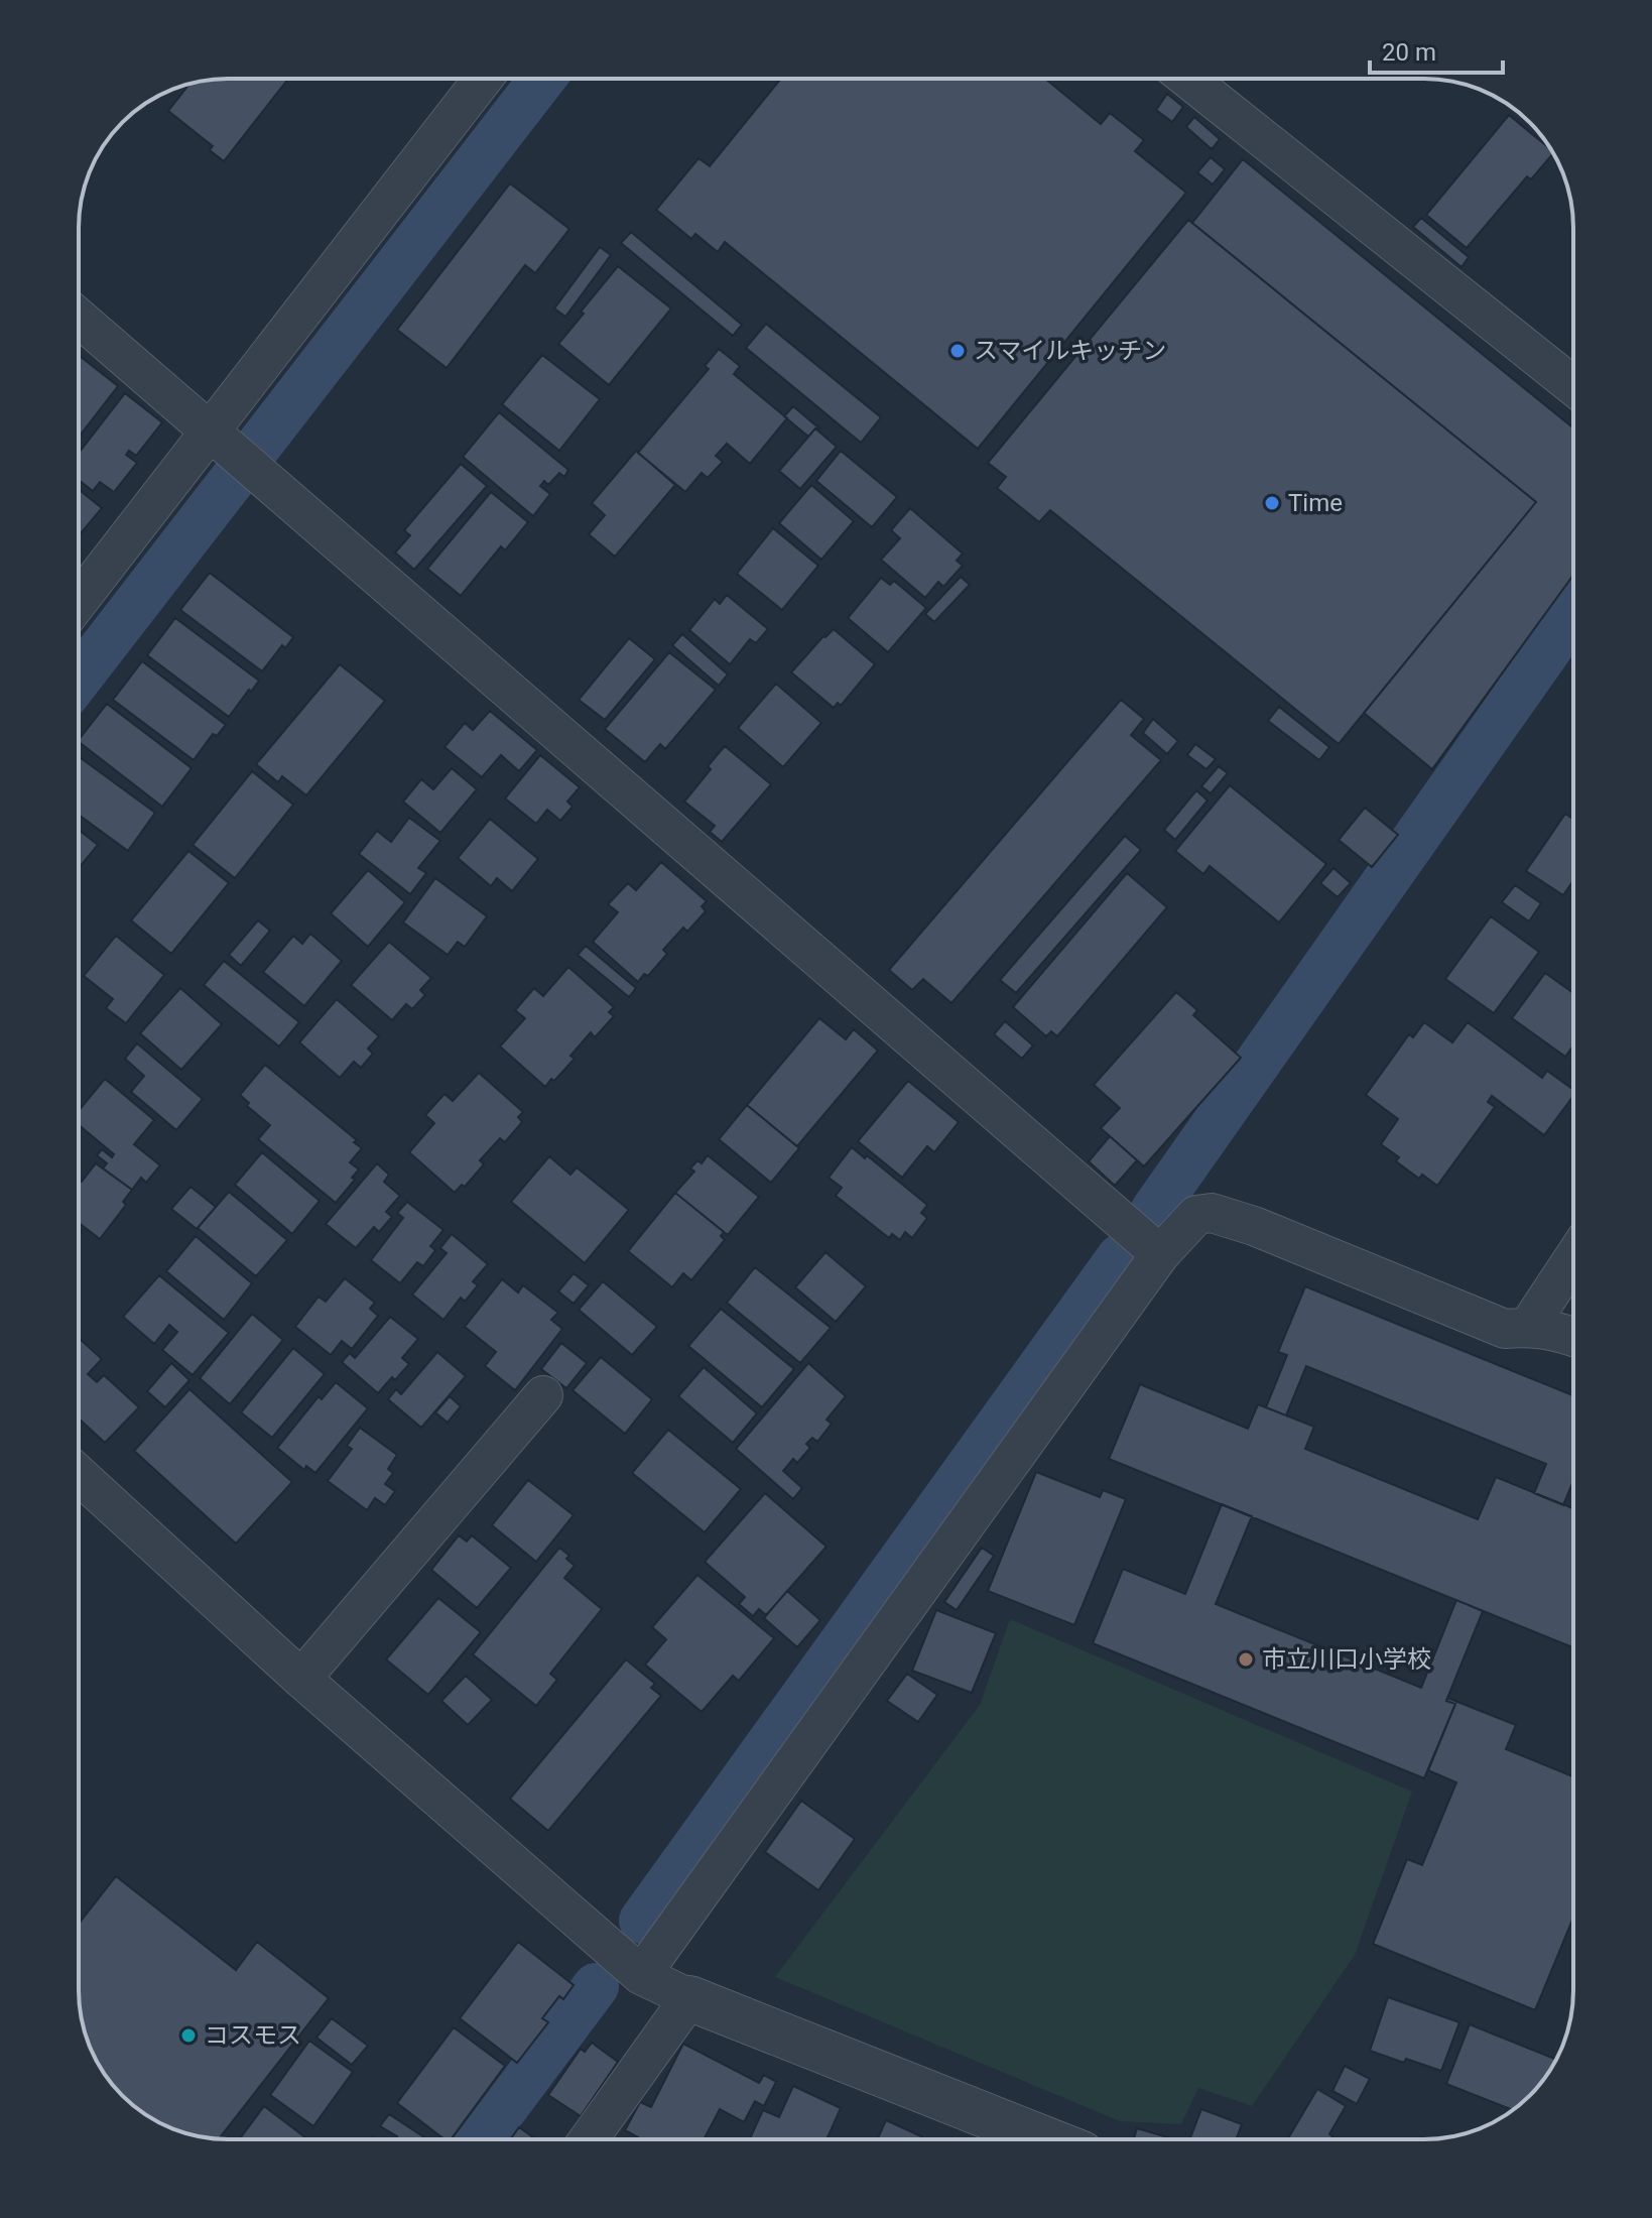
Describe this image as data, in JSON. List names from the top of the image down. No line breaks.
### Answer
{"places":["スマイルキッチン","Time","市立川口小学校","コスモス"],"scale_bar":"20 m"}
